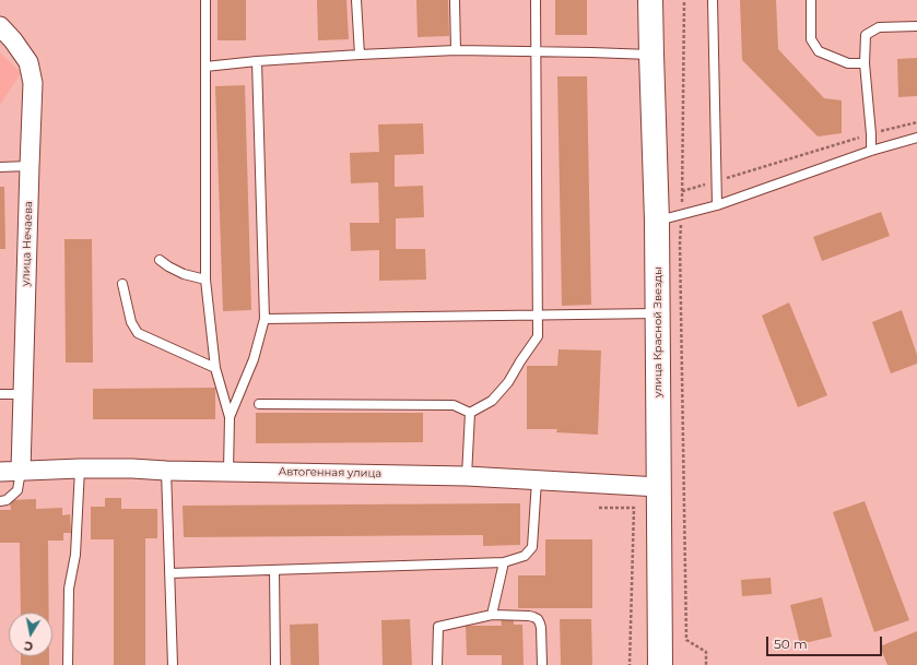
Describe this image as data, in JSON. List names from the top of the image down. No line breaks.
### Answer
{"streets":{"main road":["улица Красной Звезды"],"street":["улица Нечаева","Автогенная улица"]},"crossings":[["улица Нечаева","Автогенная улица"],["улица Красной Звезды","Автогенная улица"]],"scale_bar":"50 m","north":"bottom"}
